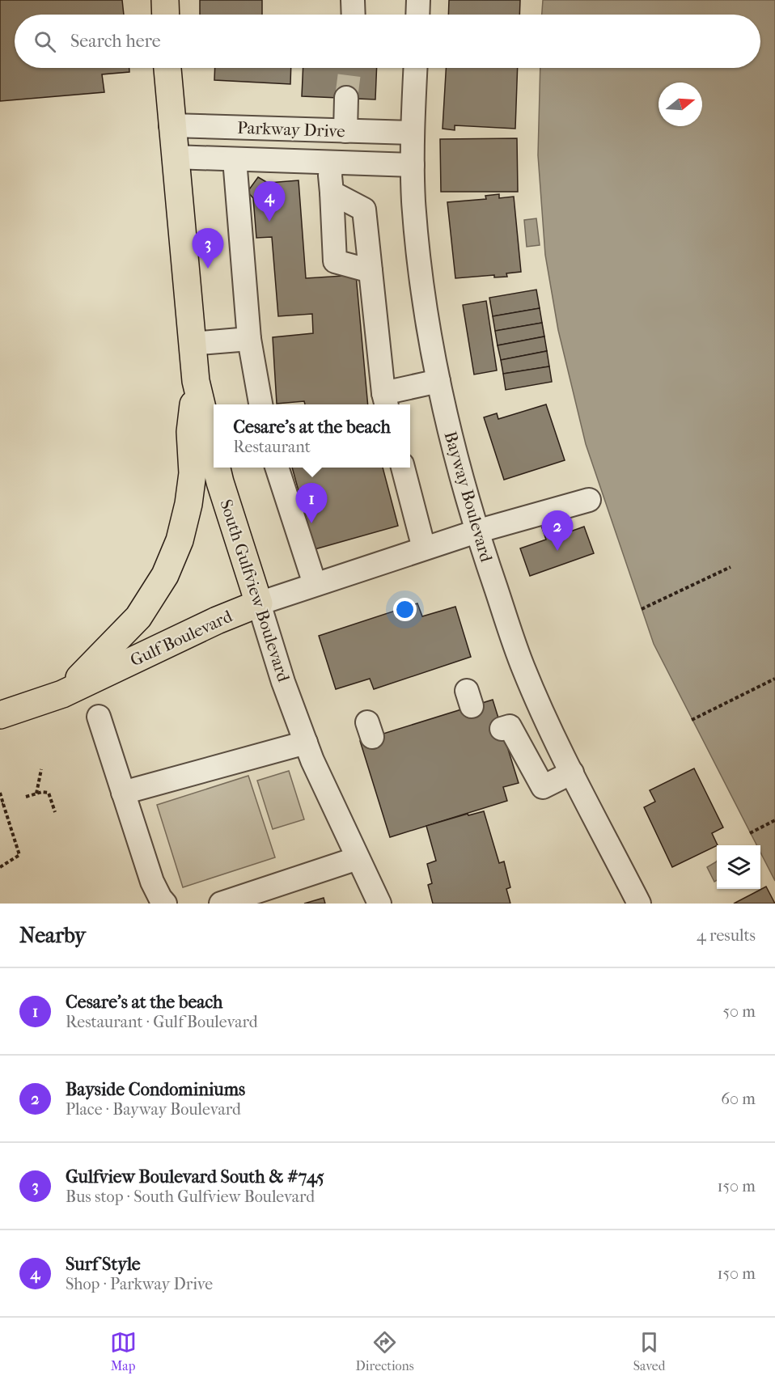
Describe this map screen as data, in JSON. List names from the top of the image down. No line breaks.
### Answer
{"streets":{"main road":["South Gulfview Boulevard","Gulf Boulevard"],"street":["Parkway Drive","Bayway Boulevard"]},"crossings":[["Parkway Drive","Bayway Boulevard"],["Parkway Drive","South Gulfview Boulevard"],["Bayway Boulevard","Gulf Boulevard"],["South Gulfview Boulevard","Gulf Boulevard"]],"north":"right","page":{"search":"Search here","pins":["4","3","1","2"],"popup":["Cesare's at the beach","Restaurant"],"heading":["Nearby","4 results"],"list":[{"mark":"1","name":"Cesare's at the beach","note":"Restaurant · Gulf Boulevard","value":"50 m"},{"mark":"2","name":"Bayside Condominiums","note":"Place · Bayway Boulevard","value":"60 m"},{"mark":"3","name":"Gulfview Boulevard South & #745","note":"Bus stop · South Gulfview Boulevard","value":"150 m"},{"mark":"4","name":"Surf Style","note":"Shop · Parkway Drive","value":"150 m"}],"nav":["Map","Directions","Saved"]}}
